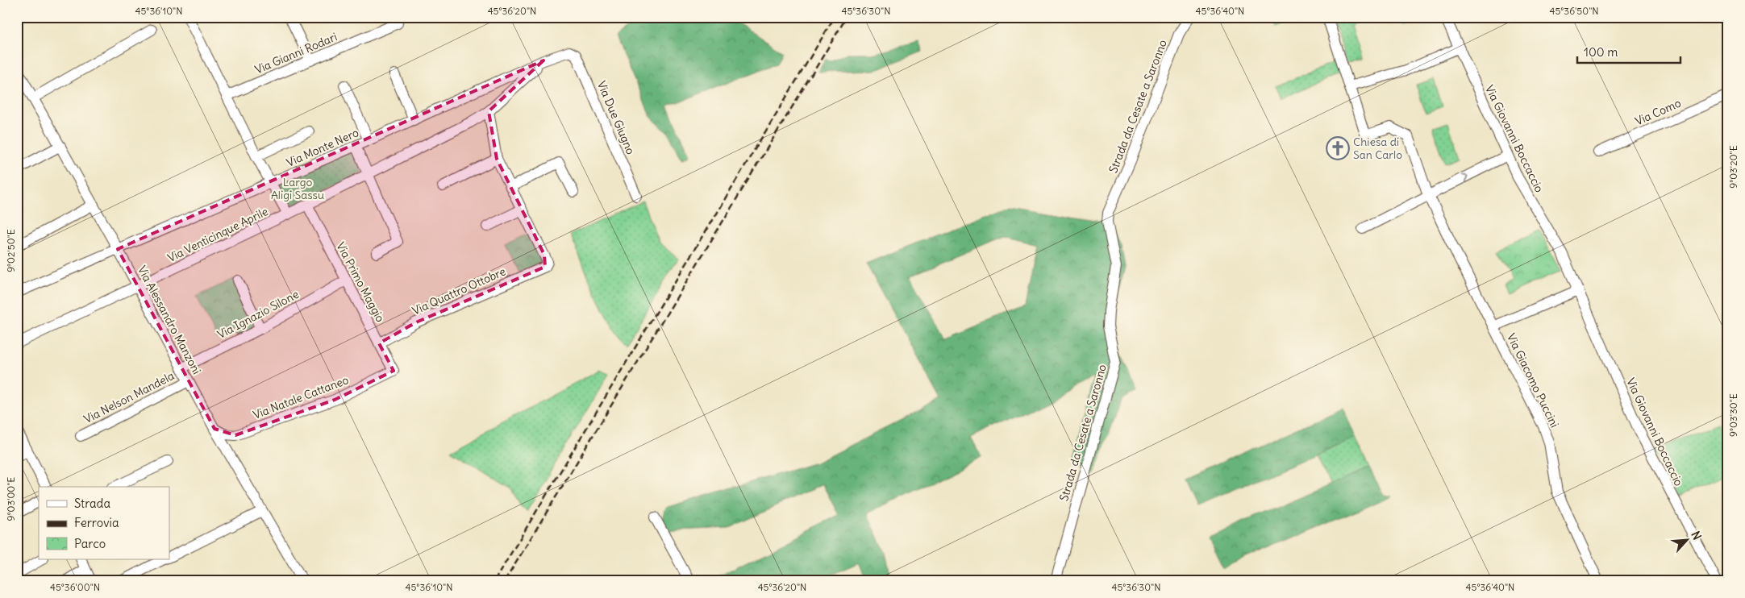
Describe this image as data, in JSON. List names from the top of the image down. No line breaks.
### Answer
{"streets":{"street":["Via Gianni Rodari","Strada da Cesate a Saronno","Via Como","Via Due Giugno","Via Giovanni Boccaccio","Via Monte Nero","Via Venticinque Aprile","Via Primo Maggio","Via Quattro Ottobre","Via Ignazio Silone","Via Alessandro Manzoni","Via Giacomo Puccini","Via Nelson Mandela","Via Natale Cattaneo"]},"crossings":[["Via Due Giugno","Via Monte Nero"],["Via Monte Nero","Via Venticinque Aprile"],["Via Monte Nero","Via Alessandro Manzoni"],["Via Venticinque Aprile","Via Primo Maggio"],["Via Venticinque Aprile","Via Alessandro Manzoni"],["Via Primo Maggio","Via Quattro Ottobre"],["Via Primo Maggio","Via Ignazio Silone"],["Via Primo Maggio","Via Natale Cattaneo"],["Via Ignazio Silone","Via Alessandro Manzoni"],["Via Alessandro Manzoni","Via Nelson Mandela"],["Via Alessandro Manzoni","Via Natale Cattaneo"]],"parks":["Largo Aligi Sassu"],"places":{"church":["Chiesa di San Carlo"]},"legend":["Strada","Ferrovia","Parco"],"scale_bar":"100 m","north":"top right","coordinates":["45°36'10\"N","45°36'20\"N","45°36'30\"N","45°36'40\"N","45°36'50\"N","9°03'20\"E","9°02'50\"E","9°03'30\"E","9°03'00\"E","45°36'00\"N"]}
